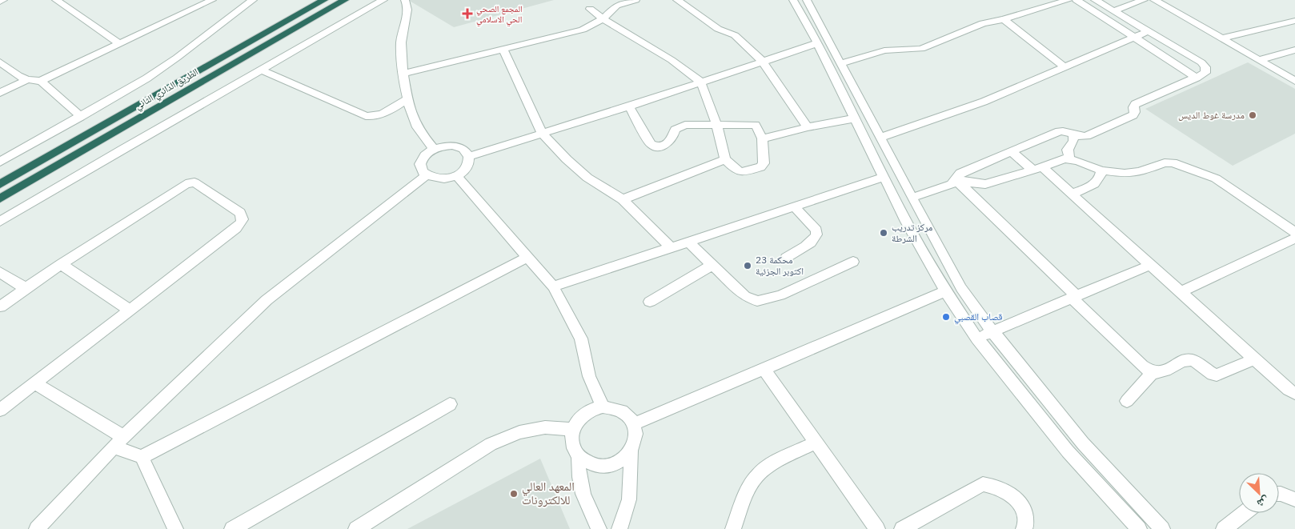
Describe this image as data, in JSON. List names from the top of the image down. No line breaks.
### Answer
{"streets":{"highway":["الطريق الدائري الثاني"]},"places":{"health":["المجمع الصحي الحي الاسلامي"],"other":["مدرسة غوط الديس","مركز تدريب الشرطة","محكمة 23 اكتوبر الجزئية","قصاب القصبي","المعهد العالي للالكترونات"]},"north":"bottom right"}
